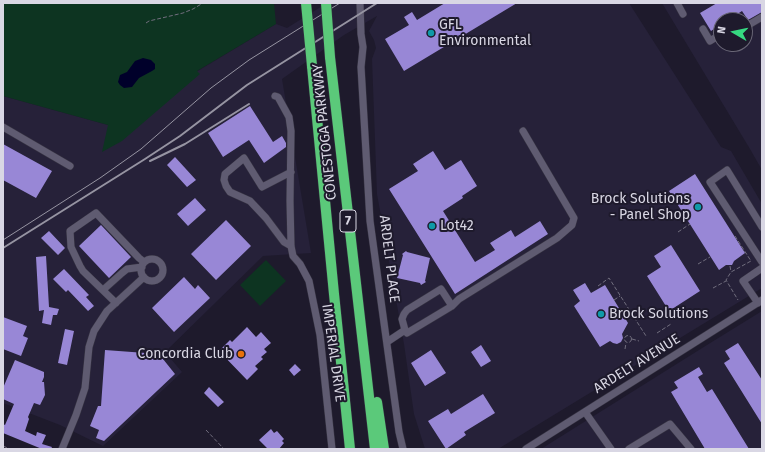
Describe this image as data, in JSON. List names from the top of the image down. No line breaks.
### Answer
{"streets":{"highway":["CONESTOGA PARKWAY","7"],"street":["ARDELT PLACE","IMPERIAL DRIVE","ARDELT AVENUE"]},"places":["GFL Environmental","Brock Solutions - Panel Shop","Lot42","Brock Solutions","Concordia Club"],"north":"left"}
